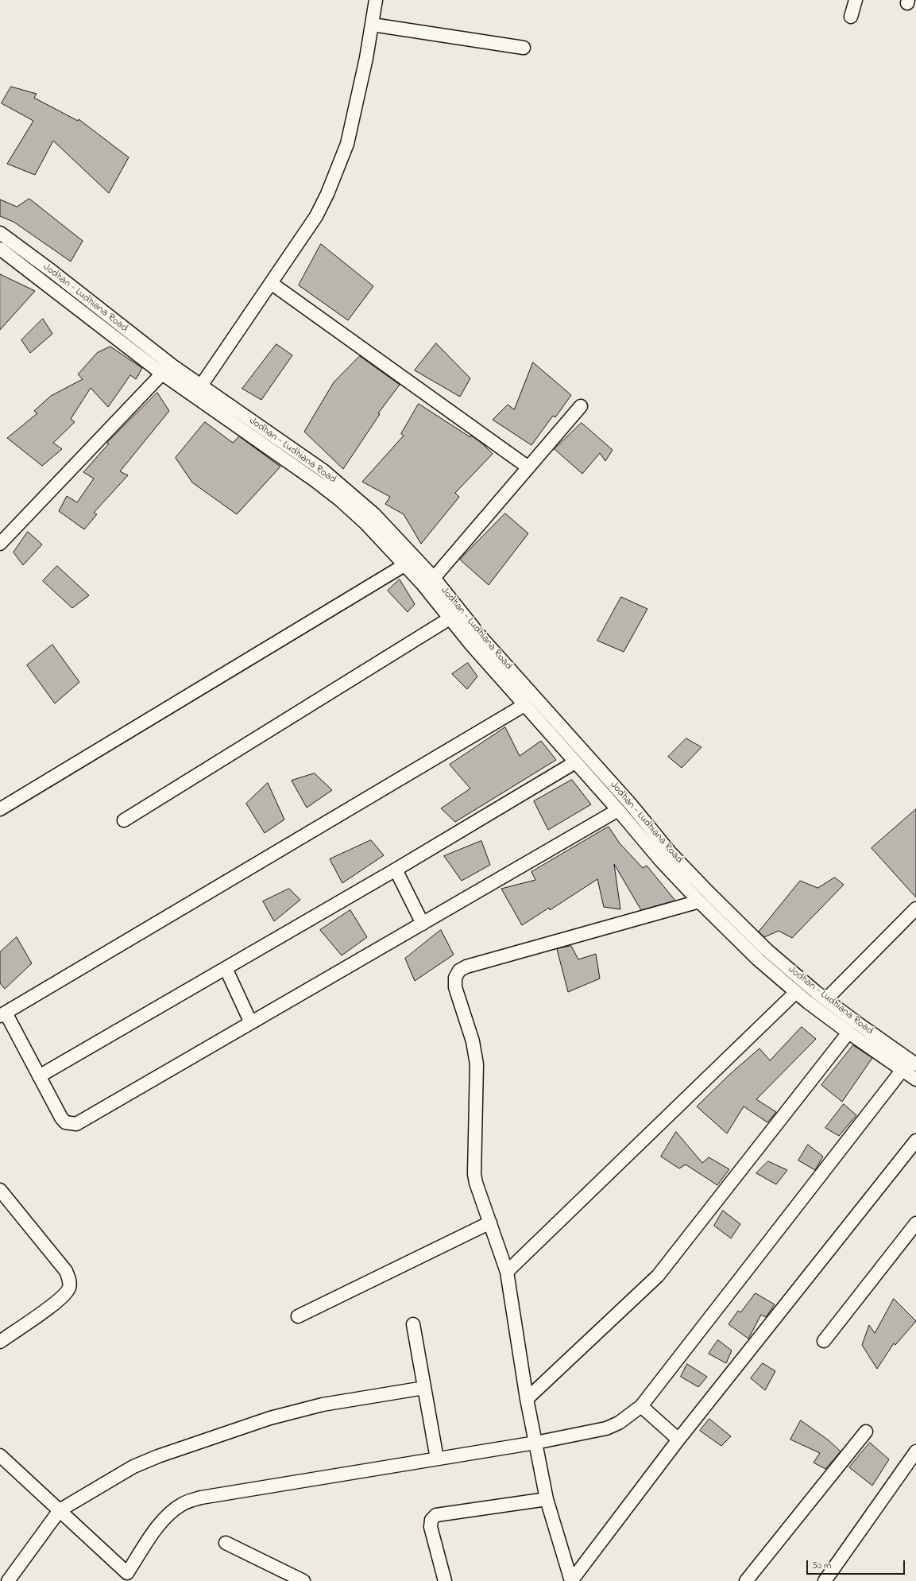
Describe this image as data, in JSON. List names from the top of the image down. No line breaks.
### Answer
{"streets":{"street":["Jodhan - Ludhiana Road"]},"scale_bar":"50 m"}
